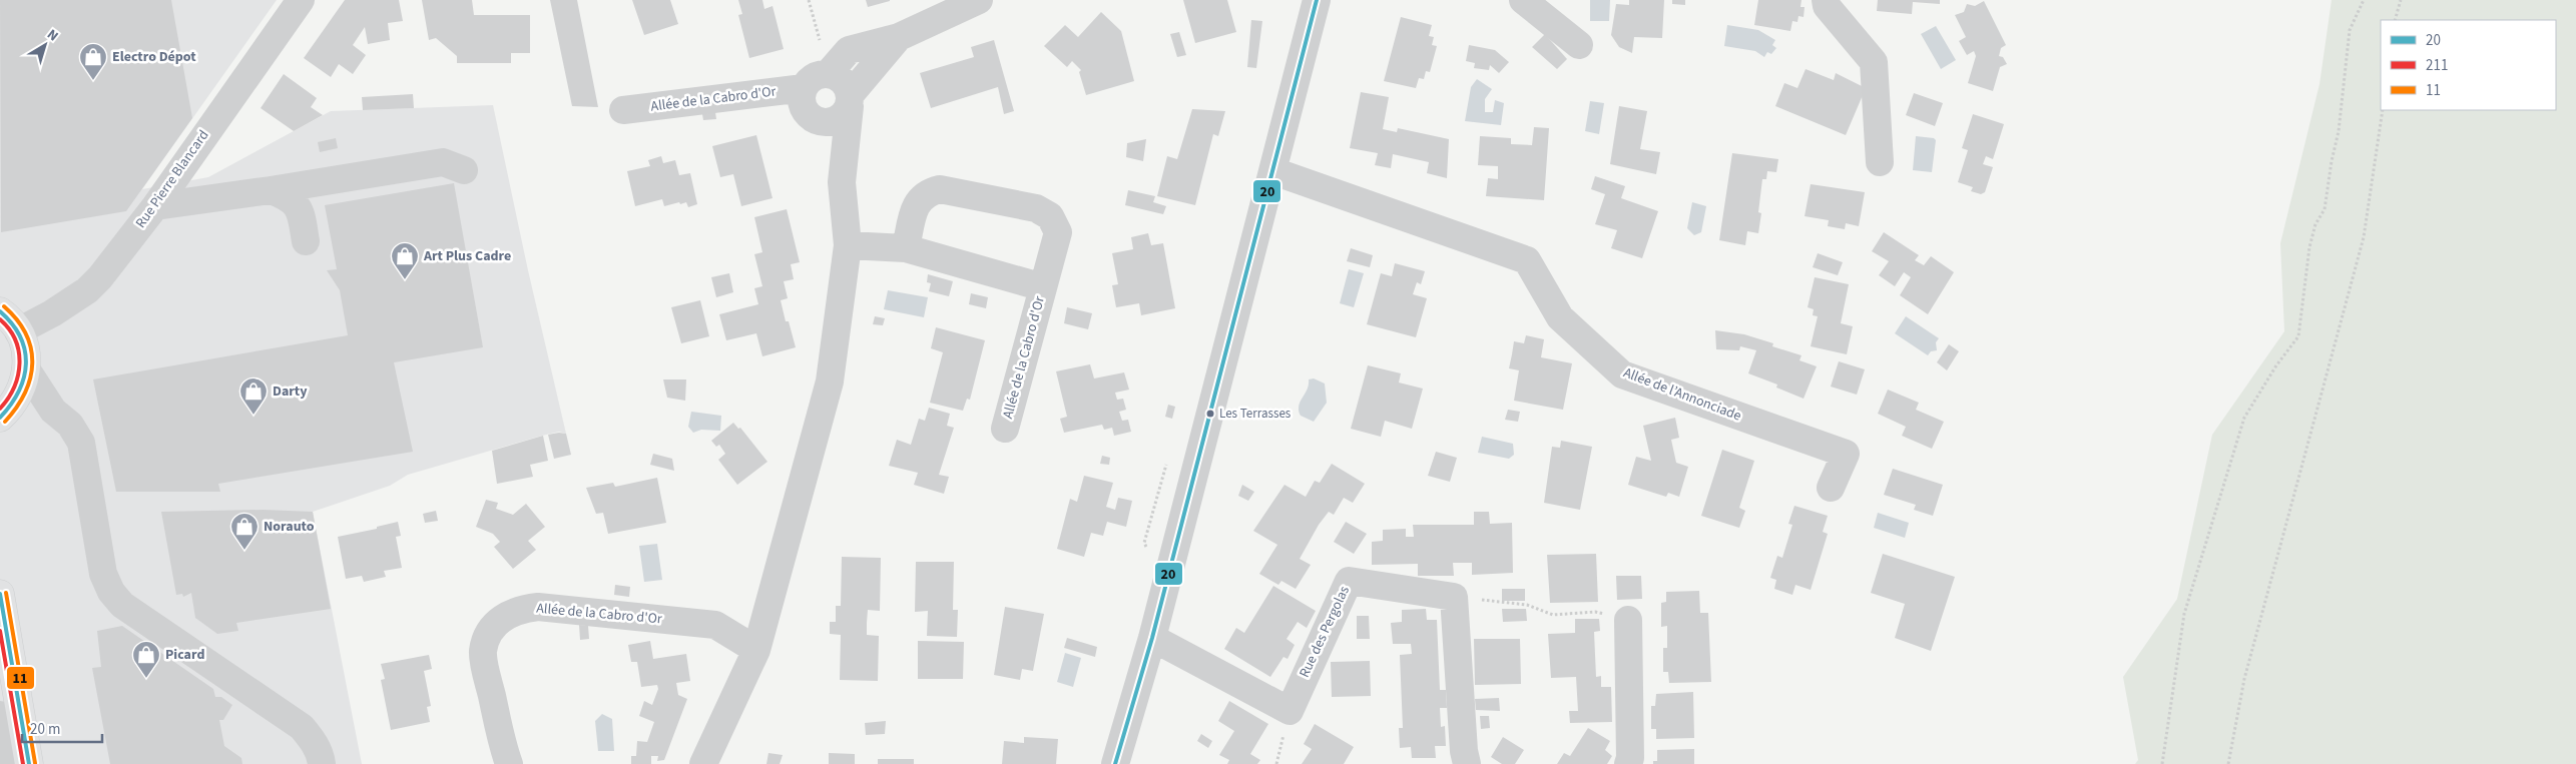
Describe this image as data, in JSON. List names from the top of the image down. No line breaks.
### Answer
{"streets":{"street":["Allée de la Cabro d'Or","Rue Pierre Blancard","Allée de l’Annonciade","Rue des Pergolas"]},"places":{"shop":["Electro Dépot","Art Plus Cadre","Darty","Norauto","Picard"],"other":["Les Terrasses"]},"lines":["transit line 20","transit line 11","transit line 211"],"legend":["20","211","11"],"scale_bar":"20 m","north":"top right"}
